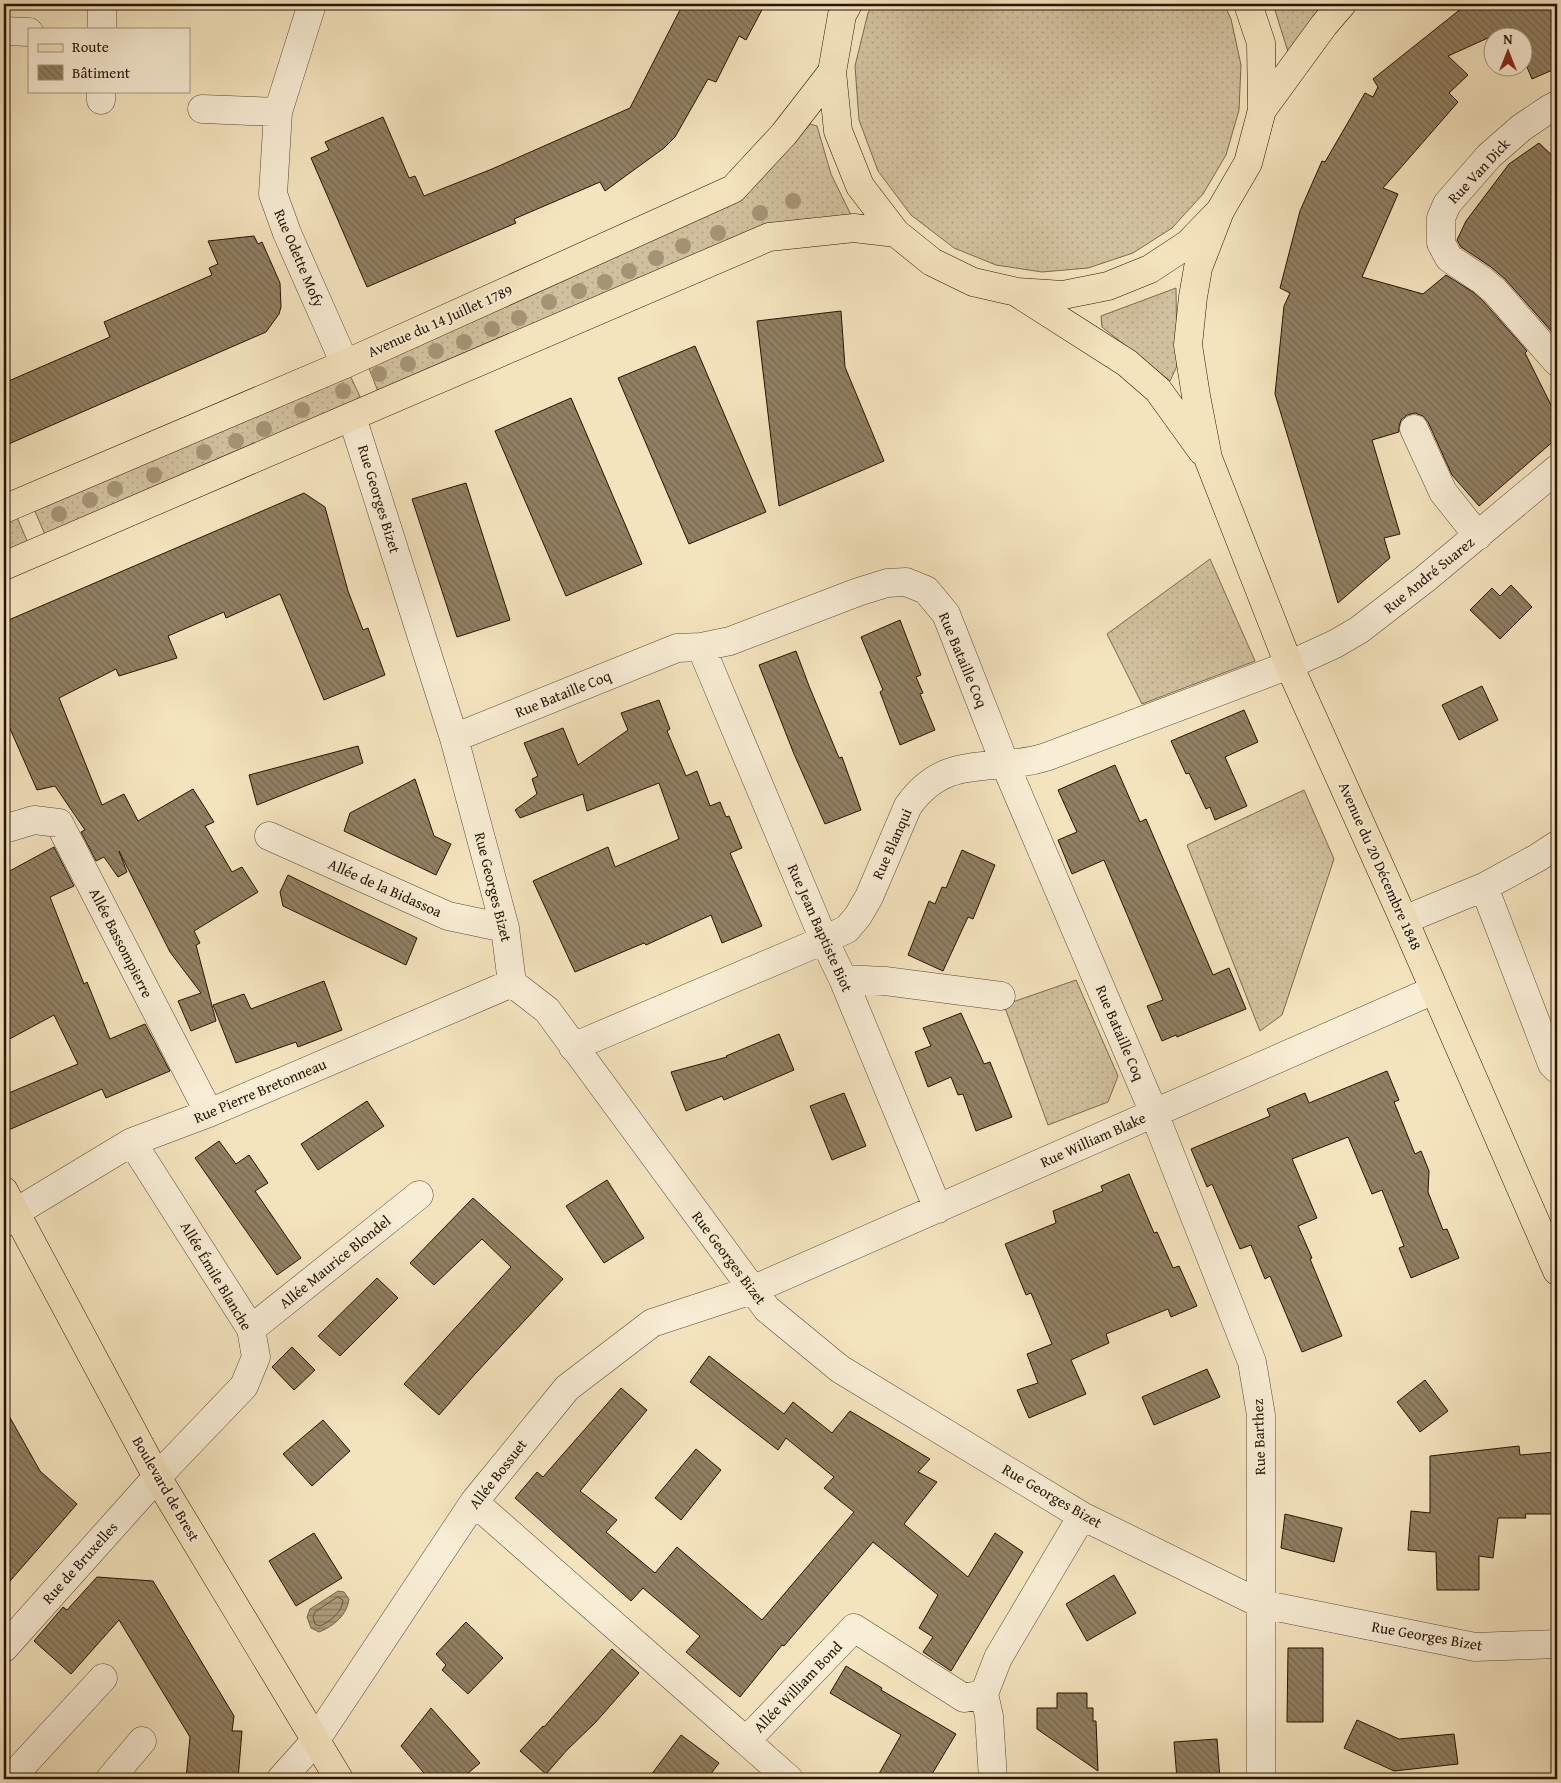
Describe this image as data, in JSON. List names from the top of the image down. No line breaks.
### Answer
{"streets":{"main road":["Avenue du 14 Juillet 1789","Avenue du 20 Décembre 1848","Boulevard de Brest"],"street":["Rue Van Dick","Rue Odette Mofy","Rue Georges Bizet","Rue André Suarez","Rue Bataille Coq","Rue Blanqui","Allée de la Bidassoa","Rue Jean Baptiste Biot","Allée Bassompierre","Rue Pierre Bretonneau","Rue William Blake","Allée Maurice Blondel","Allée Émile Blanche","Rue Barthez","Allée Bossuet","Rue de Bruxelles","Allée William Bond"]},"crossings":[["Rue Odette Mofy","Avenue du 14 Juillet 1789"],["Rue Georges Bizet","Rue Bataille Coq"],["Rue Georges Bizet","Rue Blanqui"],["Rue Georges Bizet","Allée de la Bidassoa"],["Rue Georges Bizet","Rue Pierre Bretonneau"],["Rue Georges Bizet","Rue William Blake"],["Rue Georges Bizet","Rue Barthez"],["Rue Georges Bizet","Allée Bossuet"],["Rue André Suarez","Rue Blanqui"],["Rue André Suarez","Avenue du 20 Décembre 1848"],["Rue Bataille Coq","Rue Blanqui"],["Rue Bataille Coq","Rue Jean Baptiste Biot"],["Rue Bataille Coq","Rue William Blake"],["Rue Bataille Coq","Rue Barthez"],["Rue Blanqui","Avenue du 20 Décembre 1848"],["Rue Blanqui","Rue Jean Baptiste Biot"],["Avenue du 20 Décembre 1848","Rue William Blake"],["Rue Jean Baptiste Biot","Rue William Blake"],["Allée Bassompierre","Rue Pierre Bretonneau"],["Rue Pierre Bretonneau","Allée Émile Blanche"],["Rue Pierre Bretonneau","Boulevard de Brest"],["Rue William Blake","Rue Barthez"],["Rue William Blake","Allée Bossuet"],["Allée Maurice Blondel","Allée Émile Blanche"],["Allée Émile Blanche","Boulevard de Brest"],["Allée Émile Blanche","Rue de Bruxelles"],["Allée Bossuet","Boulevard de Brest"],["Allée Bossuet","Allée William Bond"],["Boulevard de Brest","Rue de Bruxelles"]],"legend":["Route","Bâtiment"],"north":"top"}
